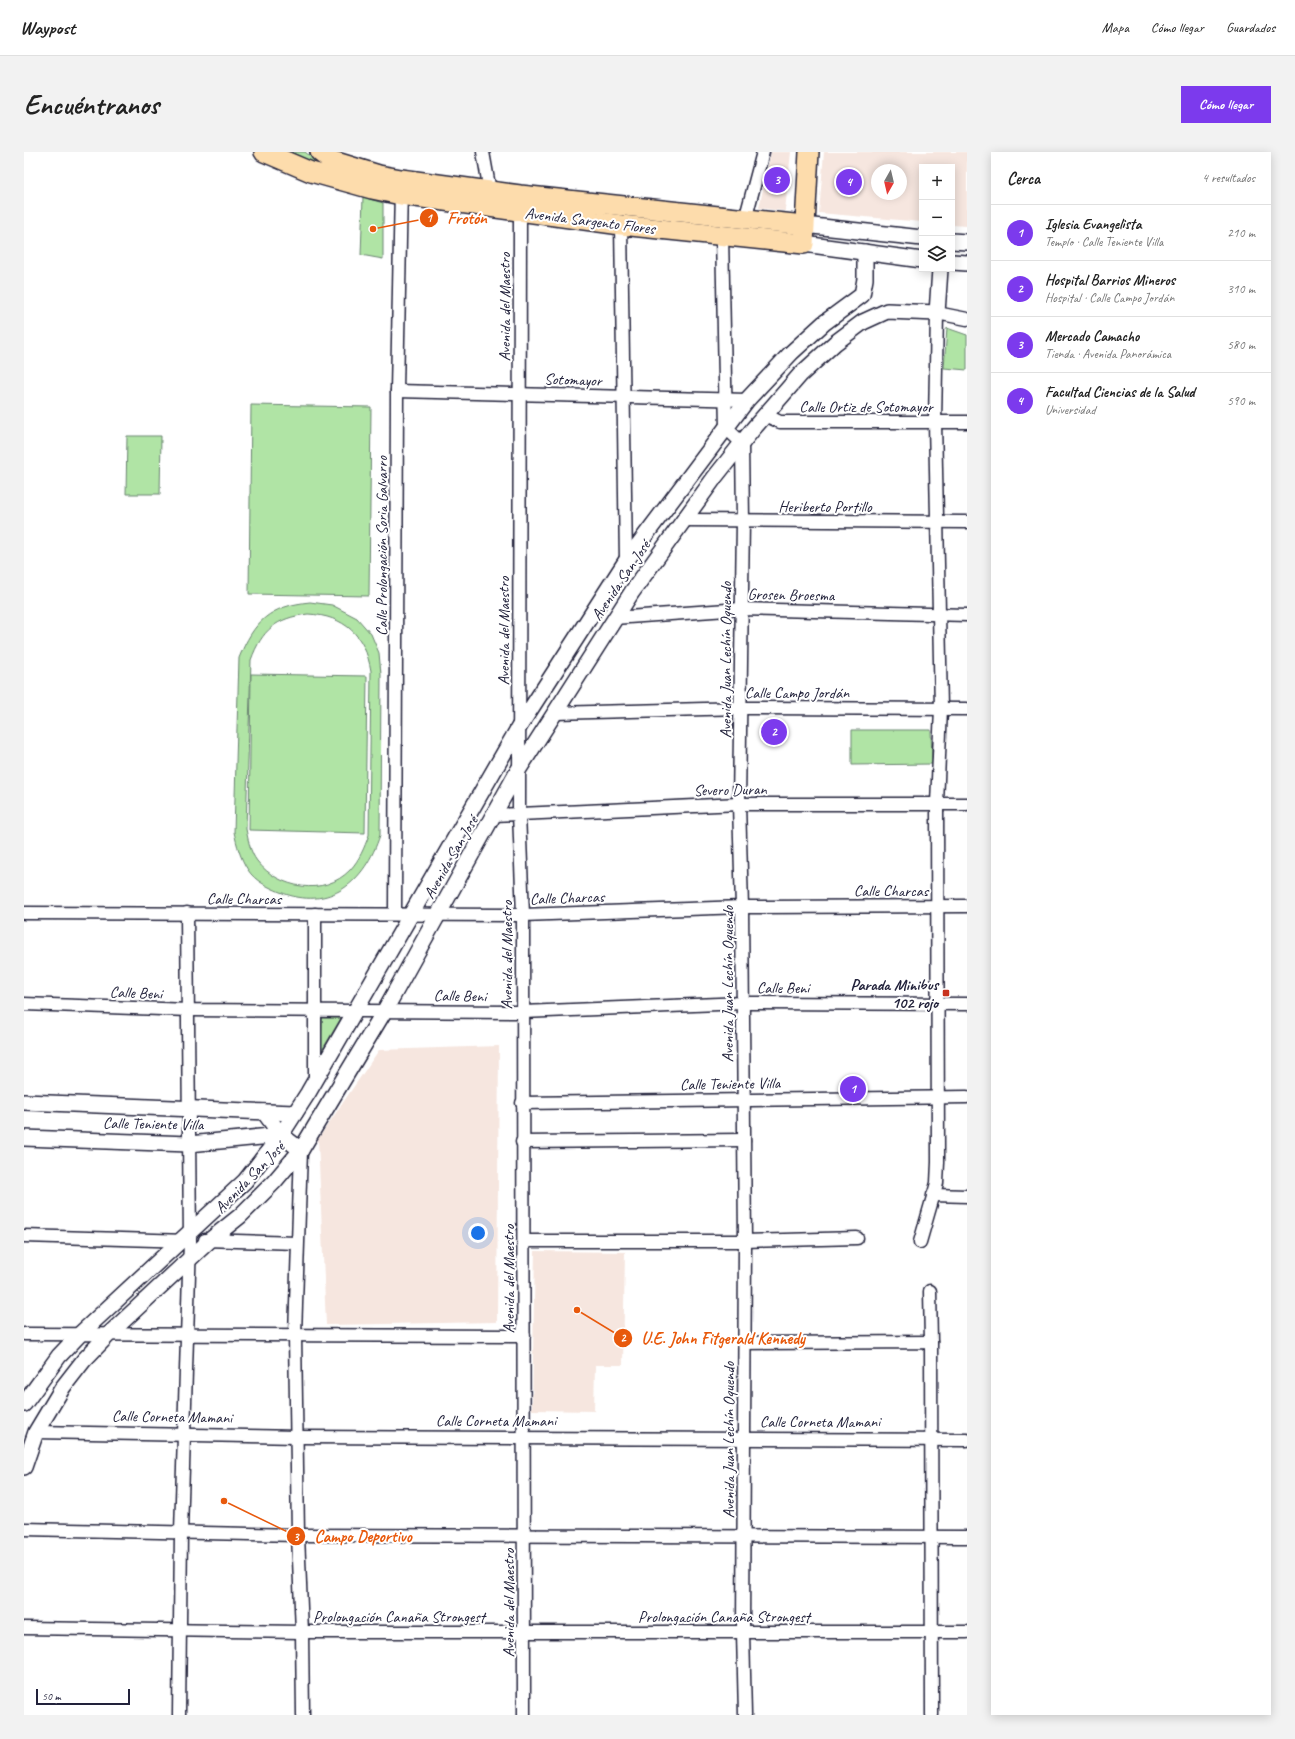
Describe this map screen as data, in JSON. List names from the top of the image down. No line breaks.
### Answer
{"streets":{"main road":["Avenida Sargento Flores"],"street":["Avenida del Maestro","Sotomayor","Calle Ortiz de Sotomayor","Heriberto Portillo","Calle Prolongación Soria Galvarro","Avenida San José","Grosen Broesma","Avenida Juan Lechín Oquendo","Calle Campo Jordán","Severo Duran","Calle Charcas","Calle Beni","Calle Teniente Villa","Calle Corneta Mamani","Prolongación Canaña Strongest"]},"crossings":[["Avenida Sargento Flores","Avenida del Maestro"],["Avenida Sargento Flores","Calle Prolongación Soria Galvarro"],["Avenida Sargento Flores","Avenida San José"],["Avenida del Maestro","Sotomayor"],["Avenida del Maestro","Avenida San José"],["Avenida del Maestro","Severo Duran"],["Avenida del Maestro","Calle Charcas"],["Avenida del Maestro","Calle Beni"],["Avenida del Maestro","Calle Teniente Villa"],["Avenida del Maestro","Calle Corneta Mamani"],["Avenida del Maestro","Prolongación Canaña Strongest"],["Sotomayor","Calle Prolongación Soria Galvarro"],["Sotomayor","Avenida San José"],["Calle Ortiz de Sotomayor","Avenida San José"],["Heriberto Portillo","Avenida San José"],["Heriberto Portillo","Avenida Juan Lechín Oquendo"],["Calle Prolongación Soria Galvarro","Calle Charcas"],["Avenida San José","Grosen Broesma"],["Avenida San José","Avenida Juan Lechín Oquendo"],["Avenida San José","Calle Campo Jordán"],["Avenida San José","Severo Duran"],["Avenida San José","Calle Charcas"],["Avenida San José","Calle Beni"],["Avenida San José","Calle Teniente Villa"],["Avenida San José","Calle Corneta Mamani"],["Grosen Broesma","Avenida Juan Lechín Oquendo"],["Avenida Juan Lechín Oquendo","Calle Campo Jordán"],["Avenida Juan Lechín Oquendo","Severo Duran"],["Avenida Juan Lechín Oquendo","Calle Charcas"],["Avenida Juan Lechín Oquendo","Calle Beni"],["Avenida Juan Lechín Oquendo","Calle Teniente Villa"],["Avenida Juan Lechín Oquendo","Calle Corneta Mamani"],["Avenida Juan Lechín Oquendo","Prolongación Canaña Strongest"]],"places":{"other":["Frotón","U.E. John Fitgerald Kennedy","Campo Deportivo"],"transit":["Parada Minibus 102 rojo"]},"scale_bar":"50 m","north":"bottom","page":{"header":"Waypost","nav":["Mapa","Cómo llegar","Guardados"],"buttons":"Cómo llegar","title":"Encuéntranos","heading":["Cerca","4 resultados"],"map_buttons":["+","−"],"pins":["3","4","2","1"],"list":[{"mark":"1","name":"Iglesia Evangelista","note":"Templo · Calle Teniente Villa","value":"210 m"},{"mark":"2","name":"Hospital Barrios Mineros","note":"Hospital · Calle Campo Jordán","value":"310 m"},{"mark":"3","name":"Mercado Camacho","note":"Tienda · Avenida Panorámica","value":"580 m"},{"mark":"4","name":"Facultad Ciencias de la Salud","note":"Universidad","value":"590 m"}],"scale":"50 m"}}
